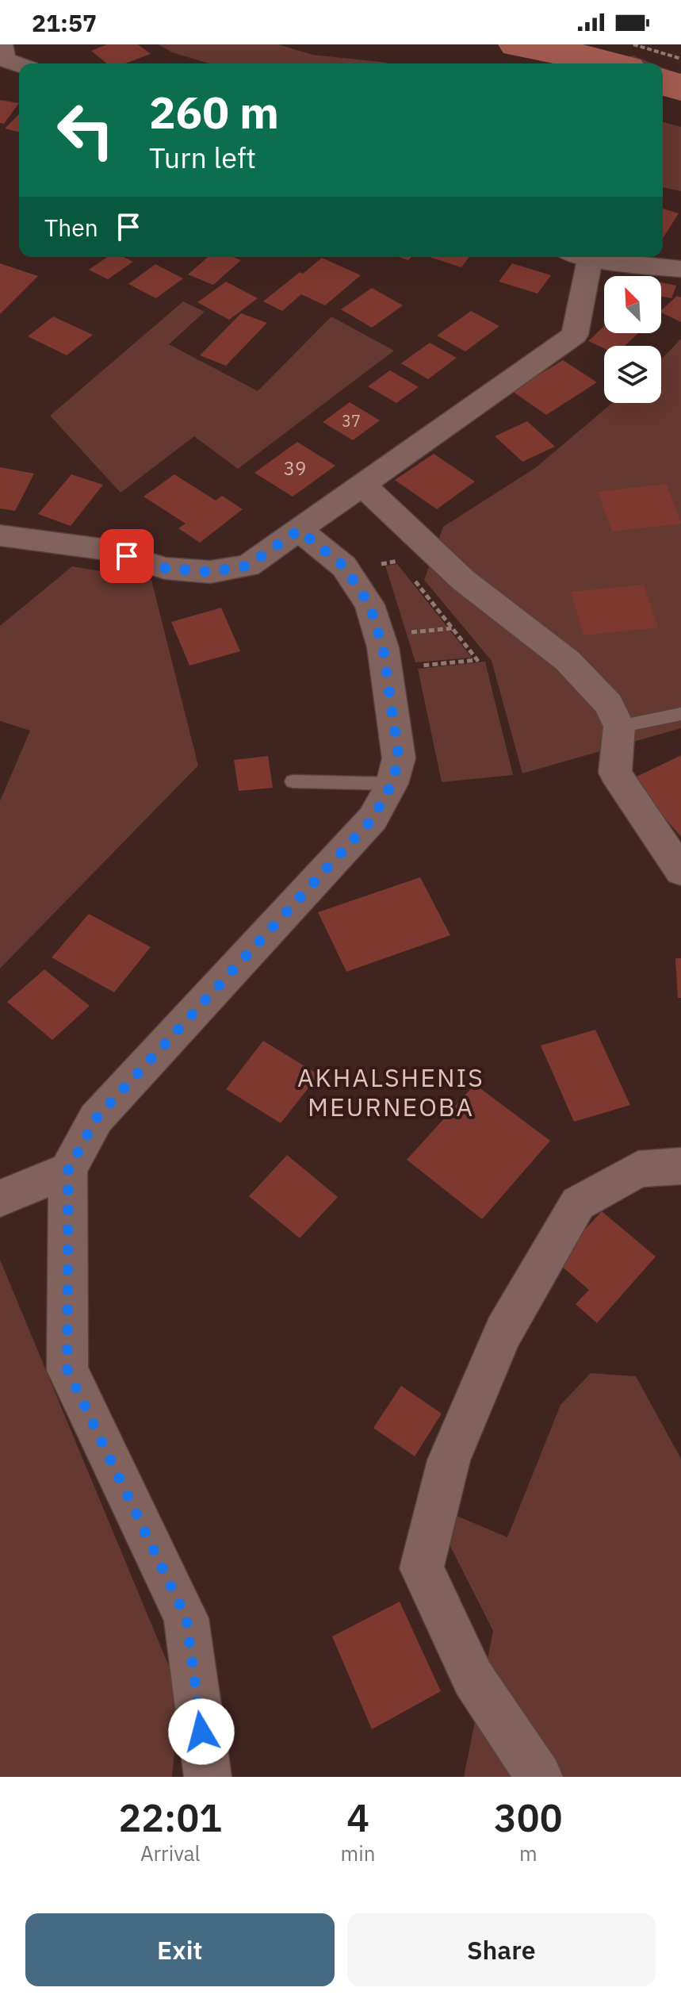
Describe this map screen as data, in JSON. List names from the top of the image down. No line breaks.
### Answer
{"districts":["AKHALSHENIS MEURNEOBA"],"house_numbers":["37","39"],"north":"top left","page":{"status":"21:57","turn":["260 m","Turn left"],"then":"Then","eta":["22:01","Arrival","4","min","300","m"],"buttons":["Exit","Share"]}}
